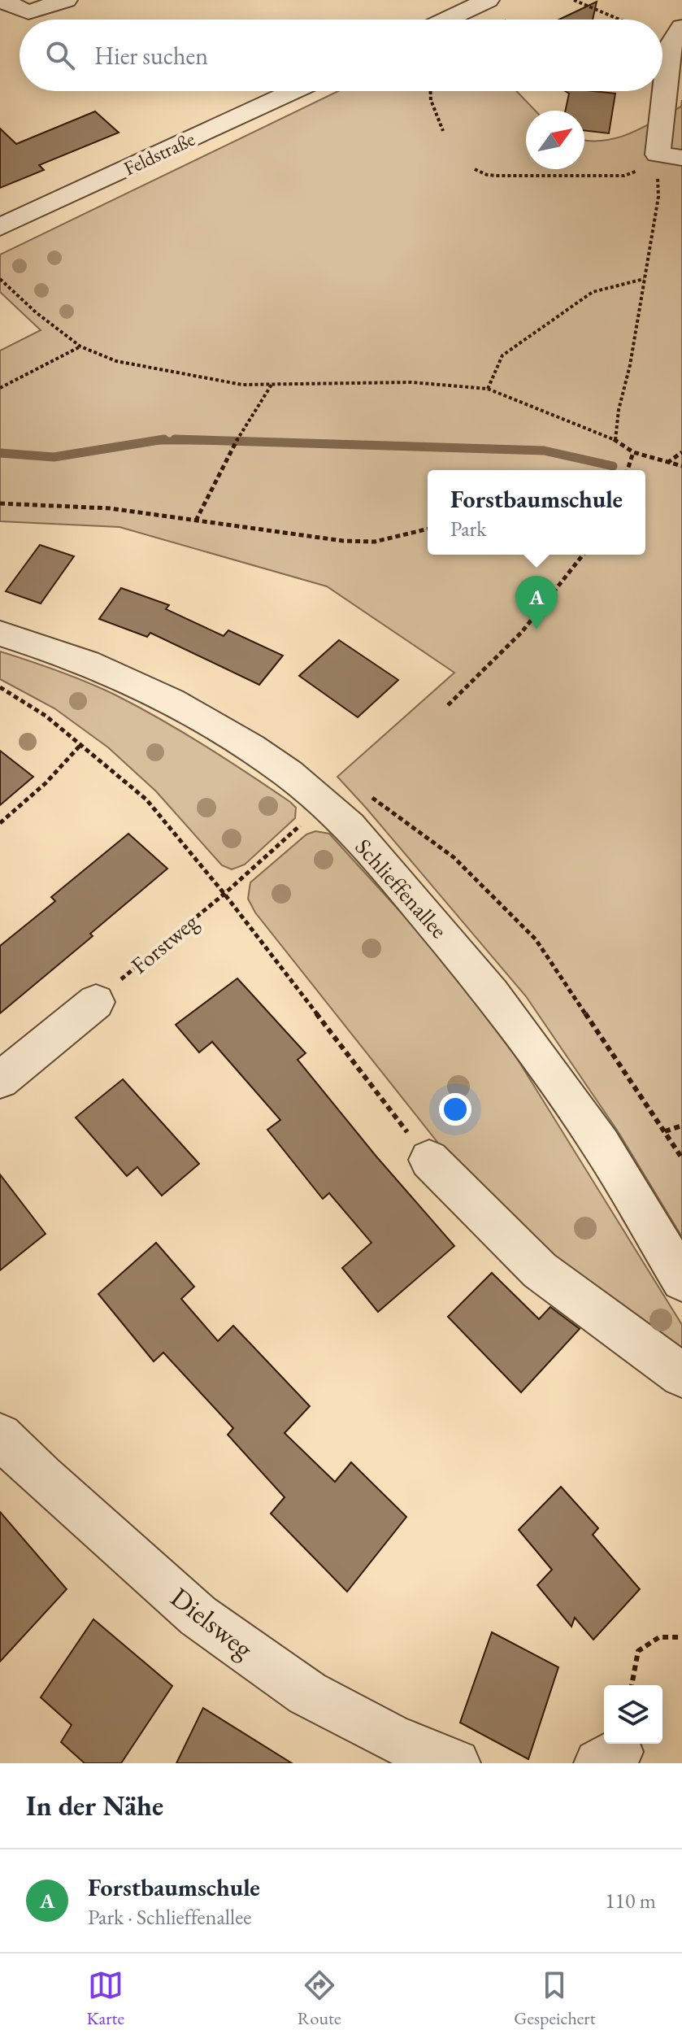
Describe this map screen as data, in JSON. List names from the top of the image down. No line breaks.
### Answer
{"streets":{"street":["Feldstraße","Schlieffenallee","Dielsweg"],"path":["Forstweg"]},"crossings":[["Schlieffenallee","Forstweg"]],"north":"top right","page":{"search":"Hier suchen","popup":["Forstbaumschule","Park"],"pins":"A","heading":"In der Nähe","list":[{"mark":"A","name":"Forstbaumschule","note":"Park · Schlieffenallee","value":"110 m"}],"nav":["Karte","Route","Gespeichert"]}}
